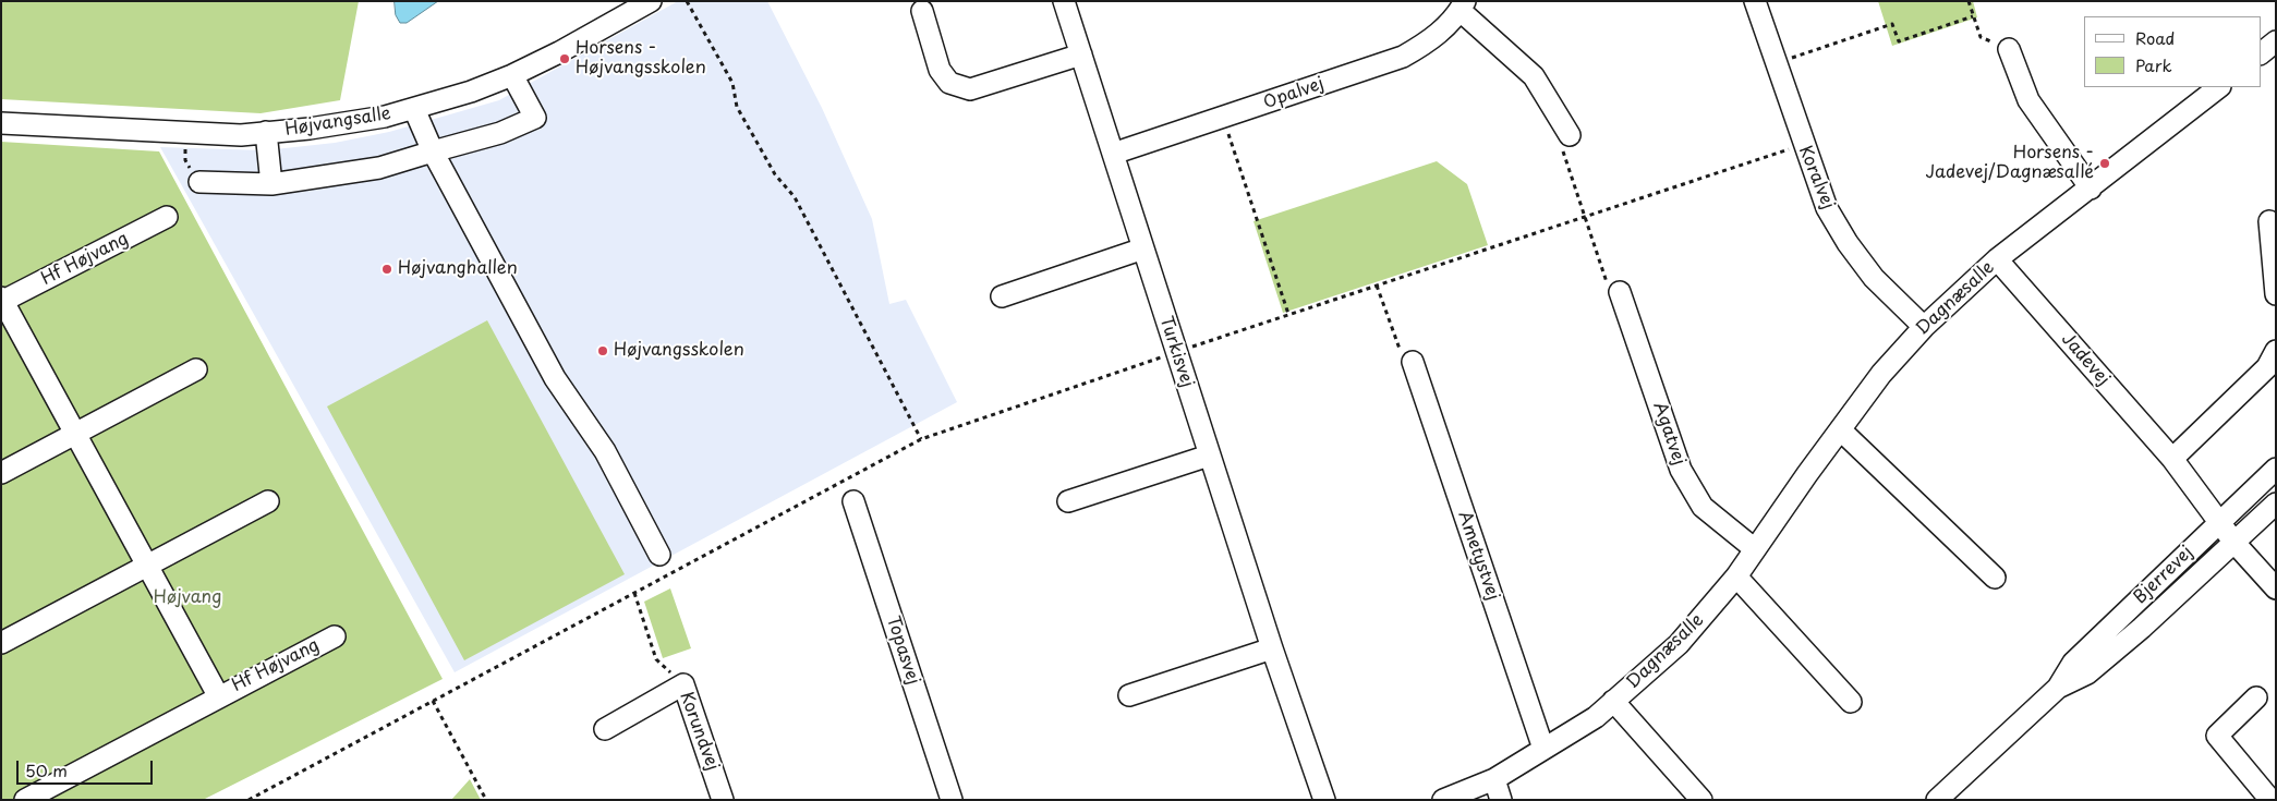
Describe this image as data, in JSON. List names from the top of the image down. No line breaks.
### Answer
{"streets":{"street":["Opalvej","Højvangsalle","Koralvej","Hf Højvang","Dagnæsalle","Turkisvej","Jadevej","Agatvej","Ametystvej","Bjerrevej","Topasvej","Korundvej"]},"crossings":[["Opalvej","Turkisvej"],["Koralvej","Dagnæsalle"],["Dagnæsalle","Jadevej"],["Dagnæsalle","Agatvej"],["Dagnæsalle","Ametystvej"],["Jadevej","Bjerrevej"]],"parks":["Højvang"],"places":["Horsens - Højvangsskolen","Horsens - Jadevej/Dagnæsallé","Højvanghallen","Højvangsskolen"],"legend":["Road","Park"],"scale_bar":"50 m"}
